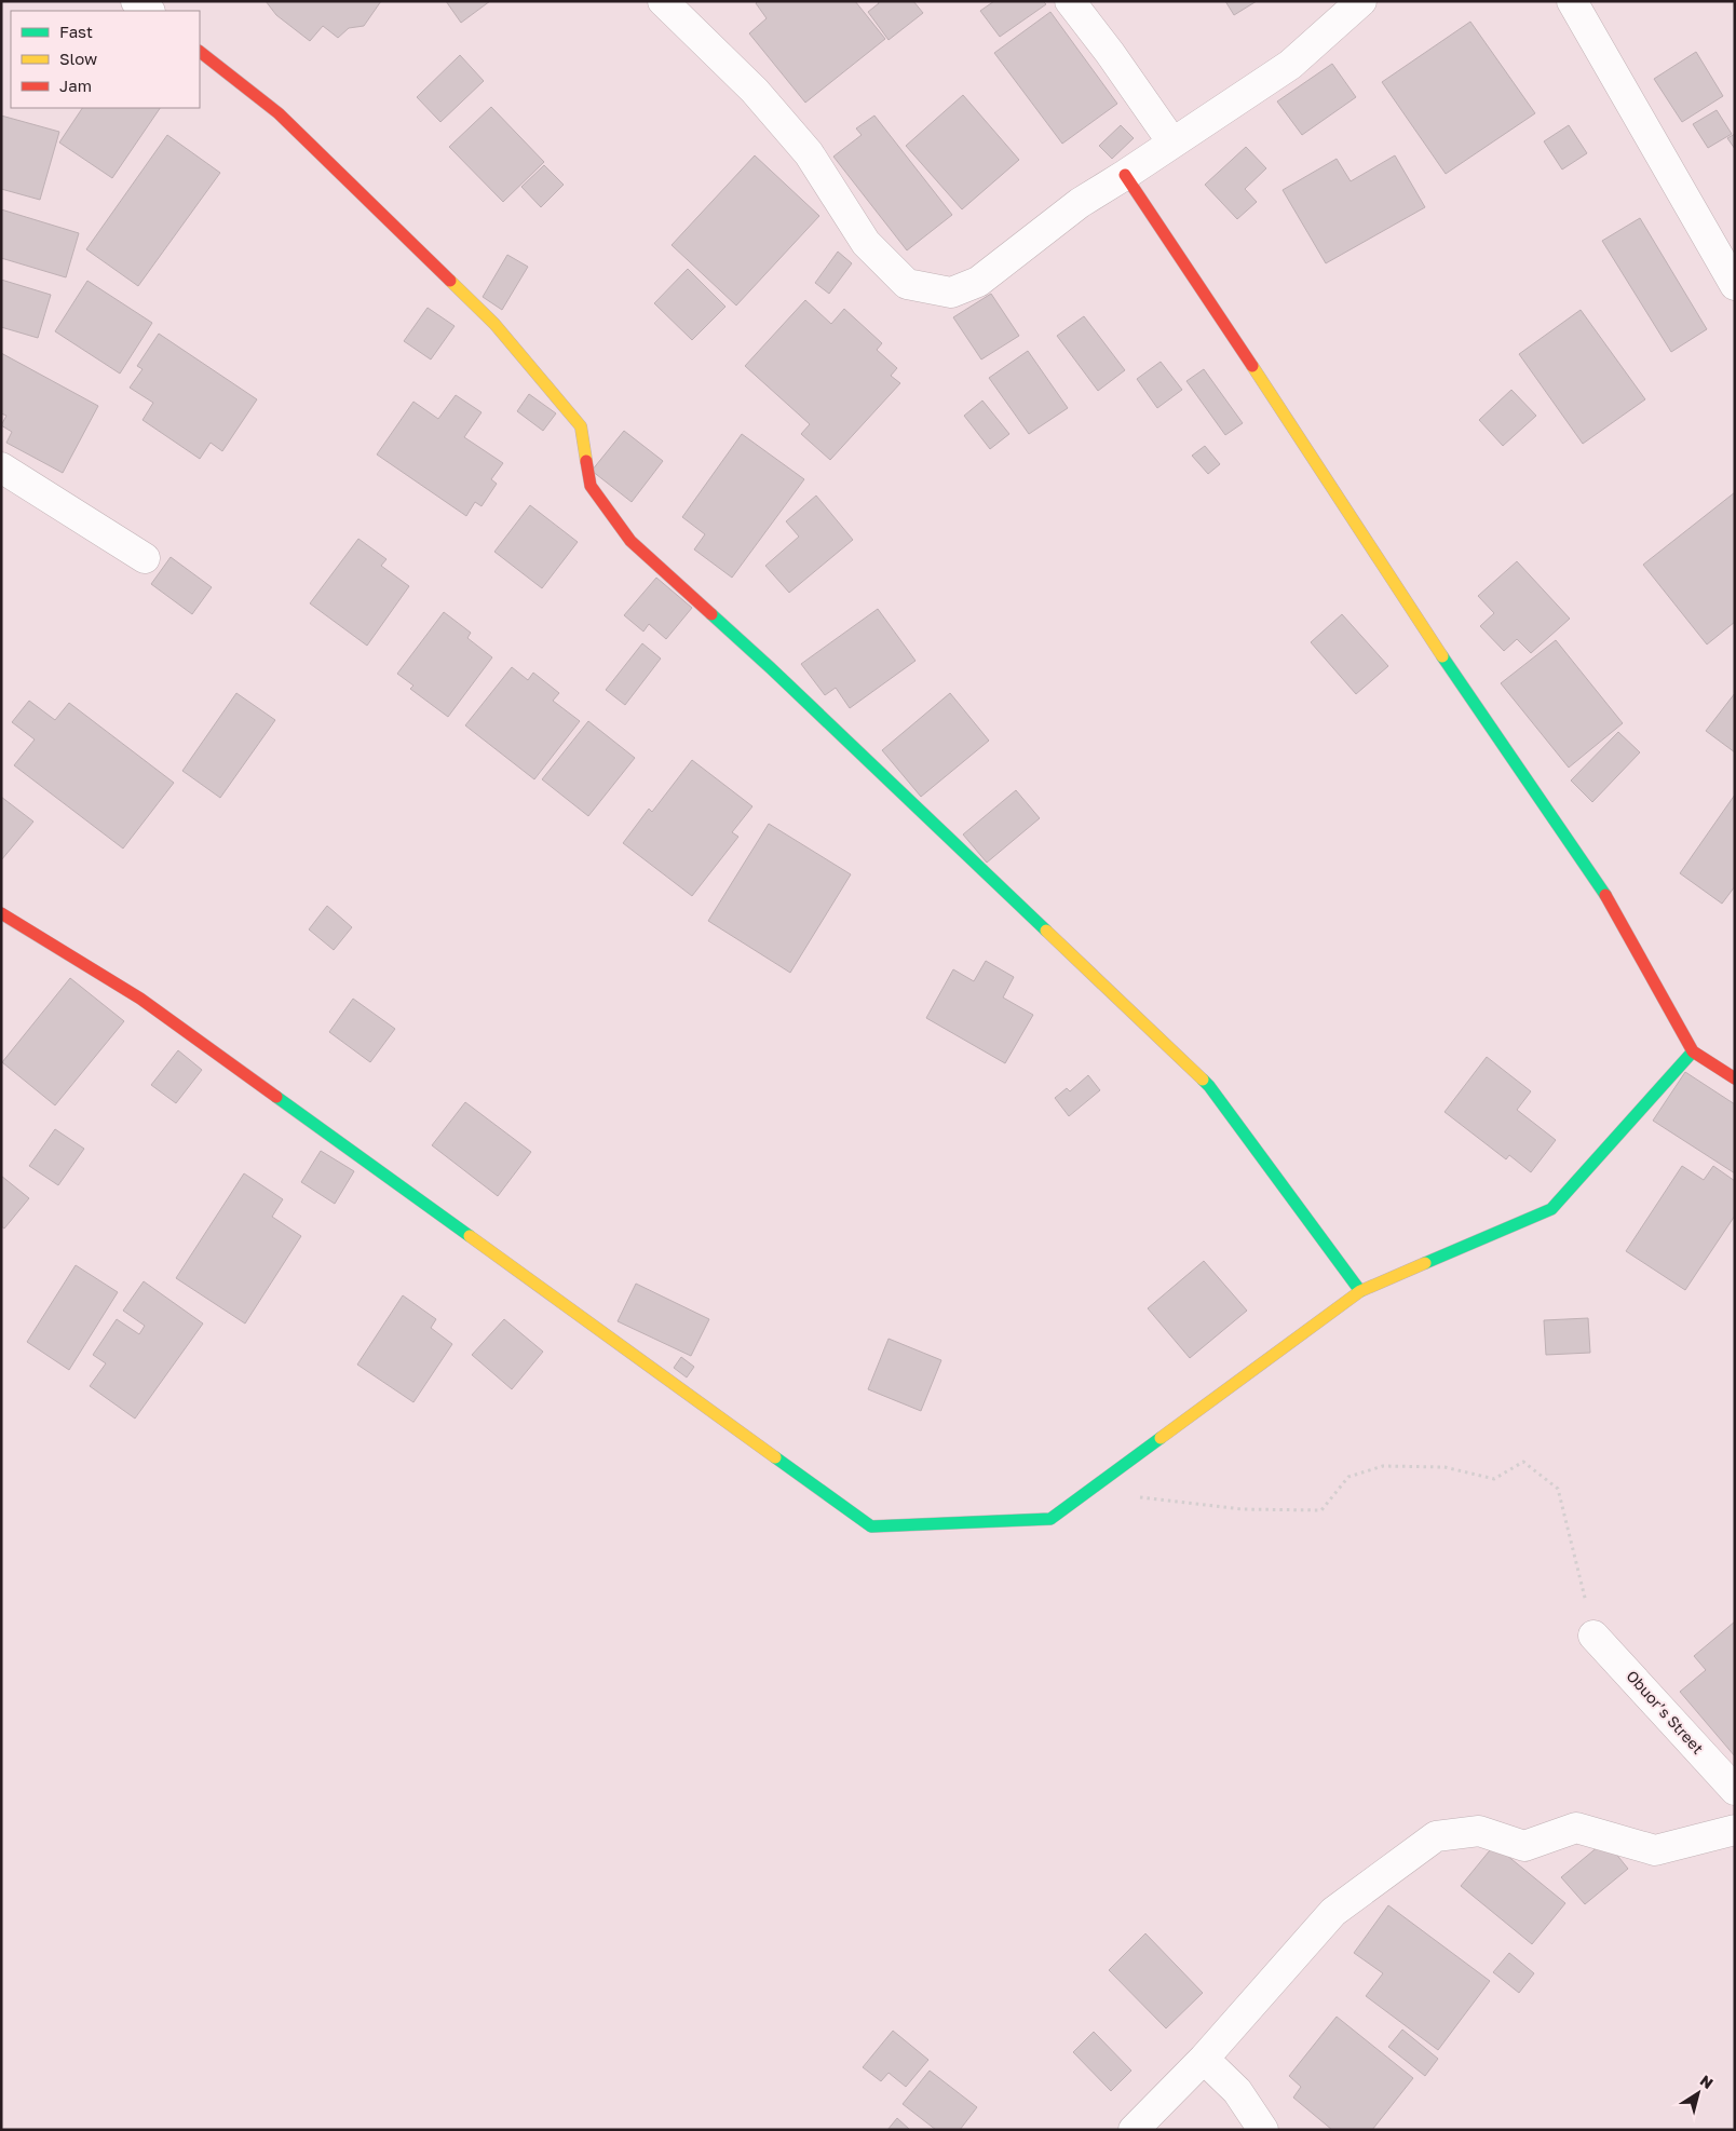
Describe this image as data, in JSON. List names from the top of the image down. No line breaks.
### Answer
{"streets":{"street":["Obuor’s Street"]},"legend":["Fast","Slow","Jam"],"north":"top right"}
